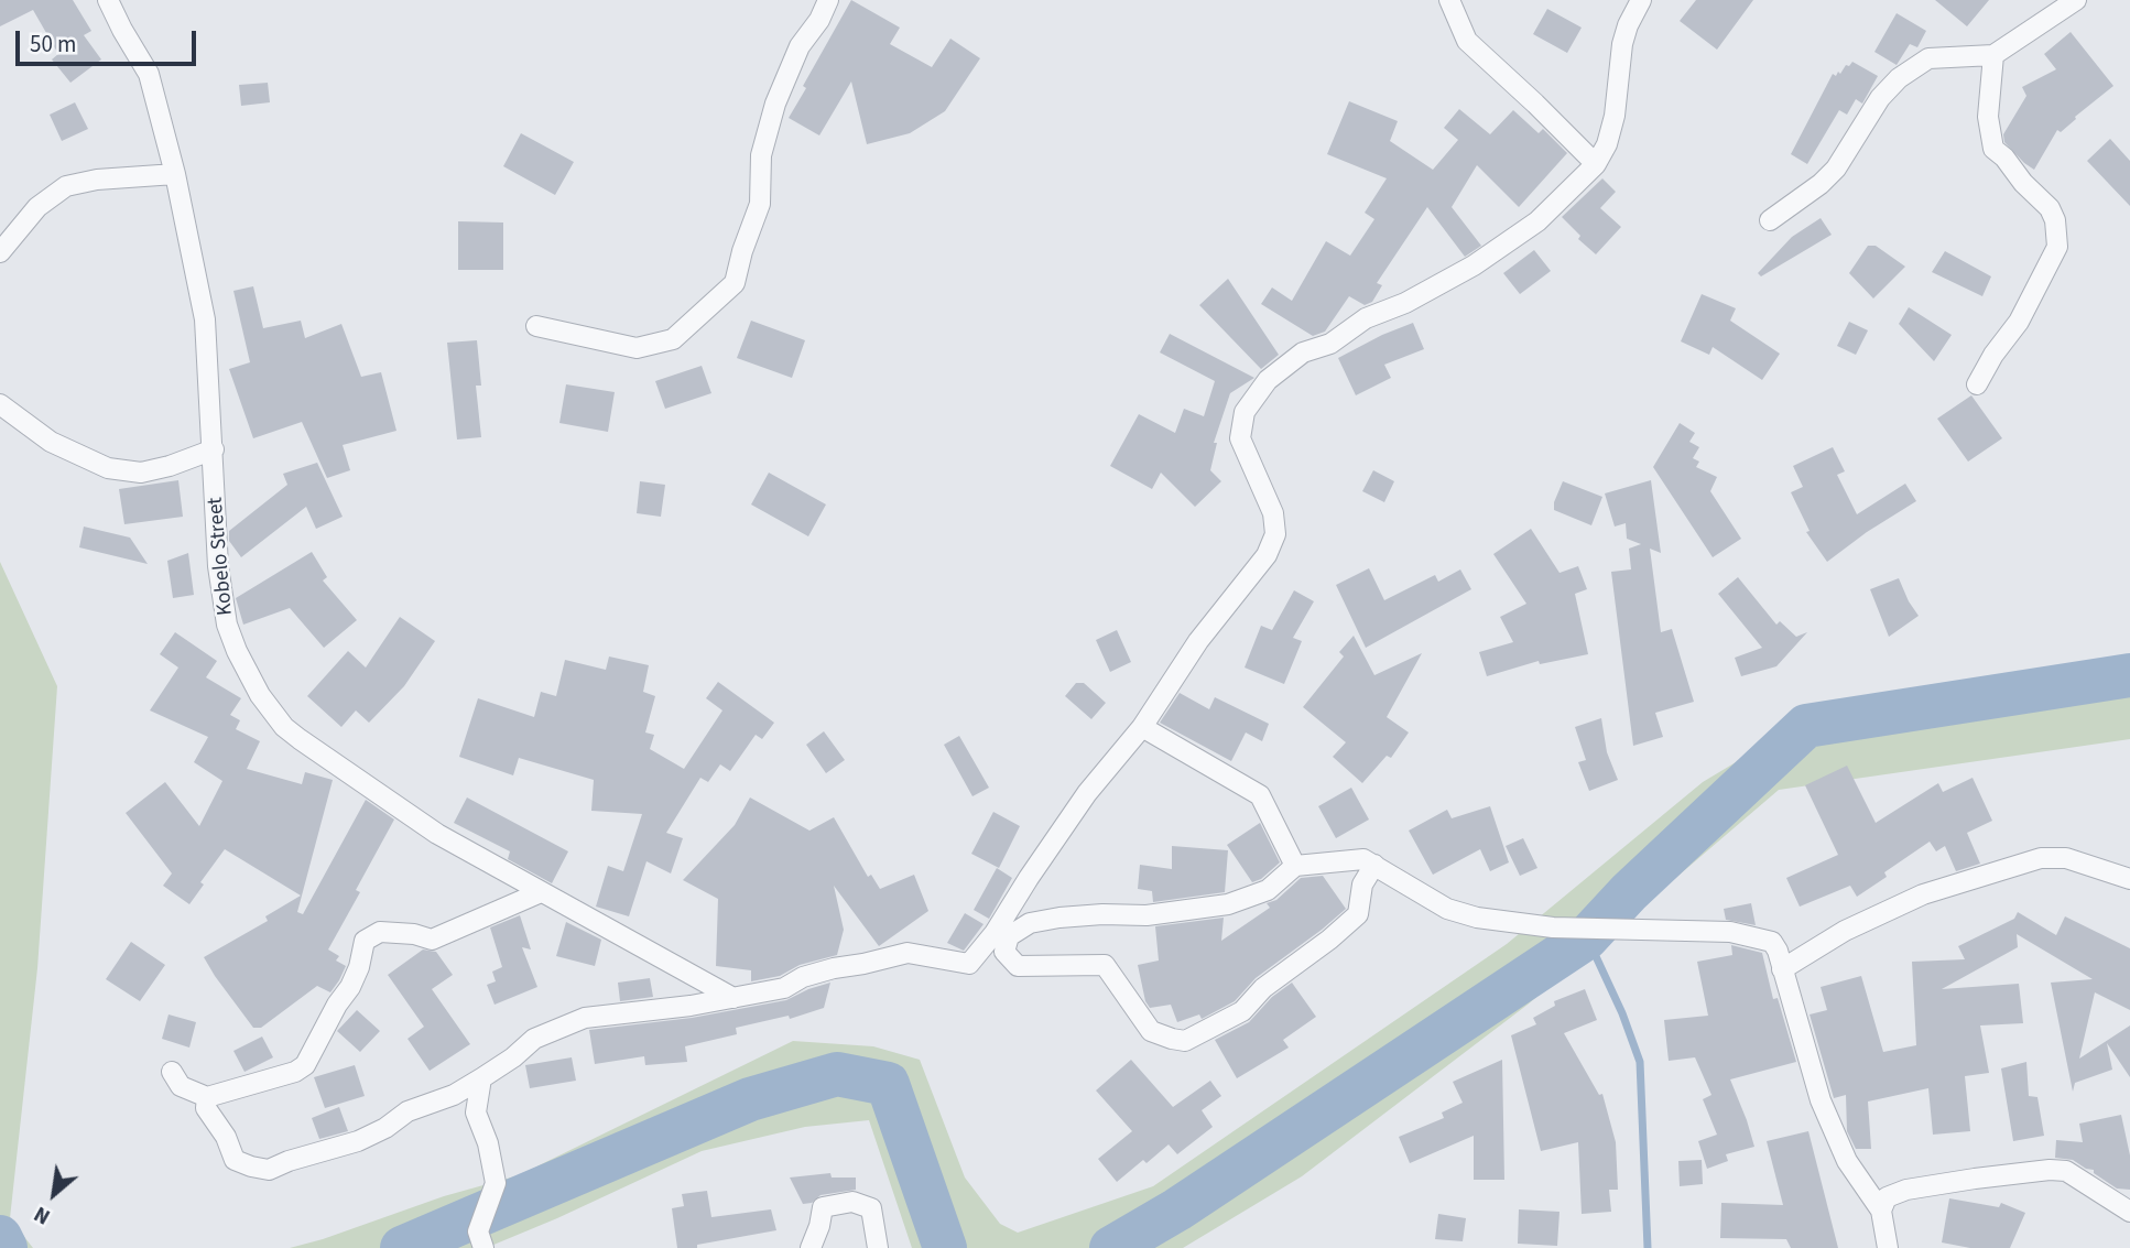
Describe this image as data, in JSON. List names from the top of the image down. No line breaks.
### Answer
{"streets":{"street":["Kobelo Street"]},"scale_bar":"50 m","north":"bottom left"}
